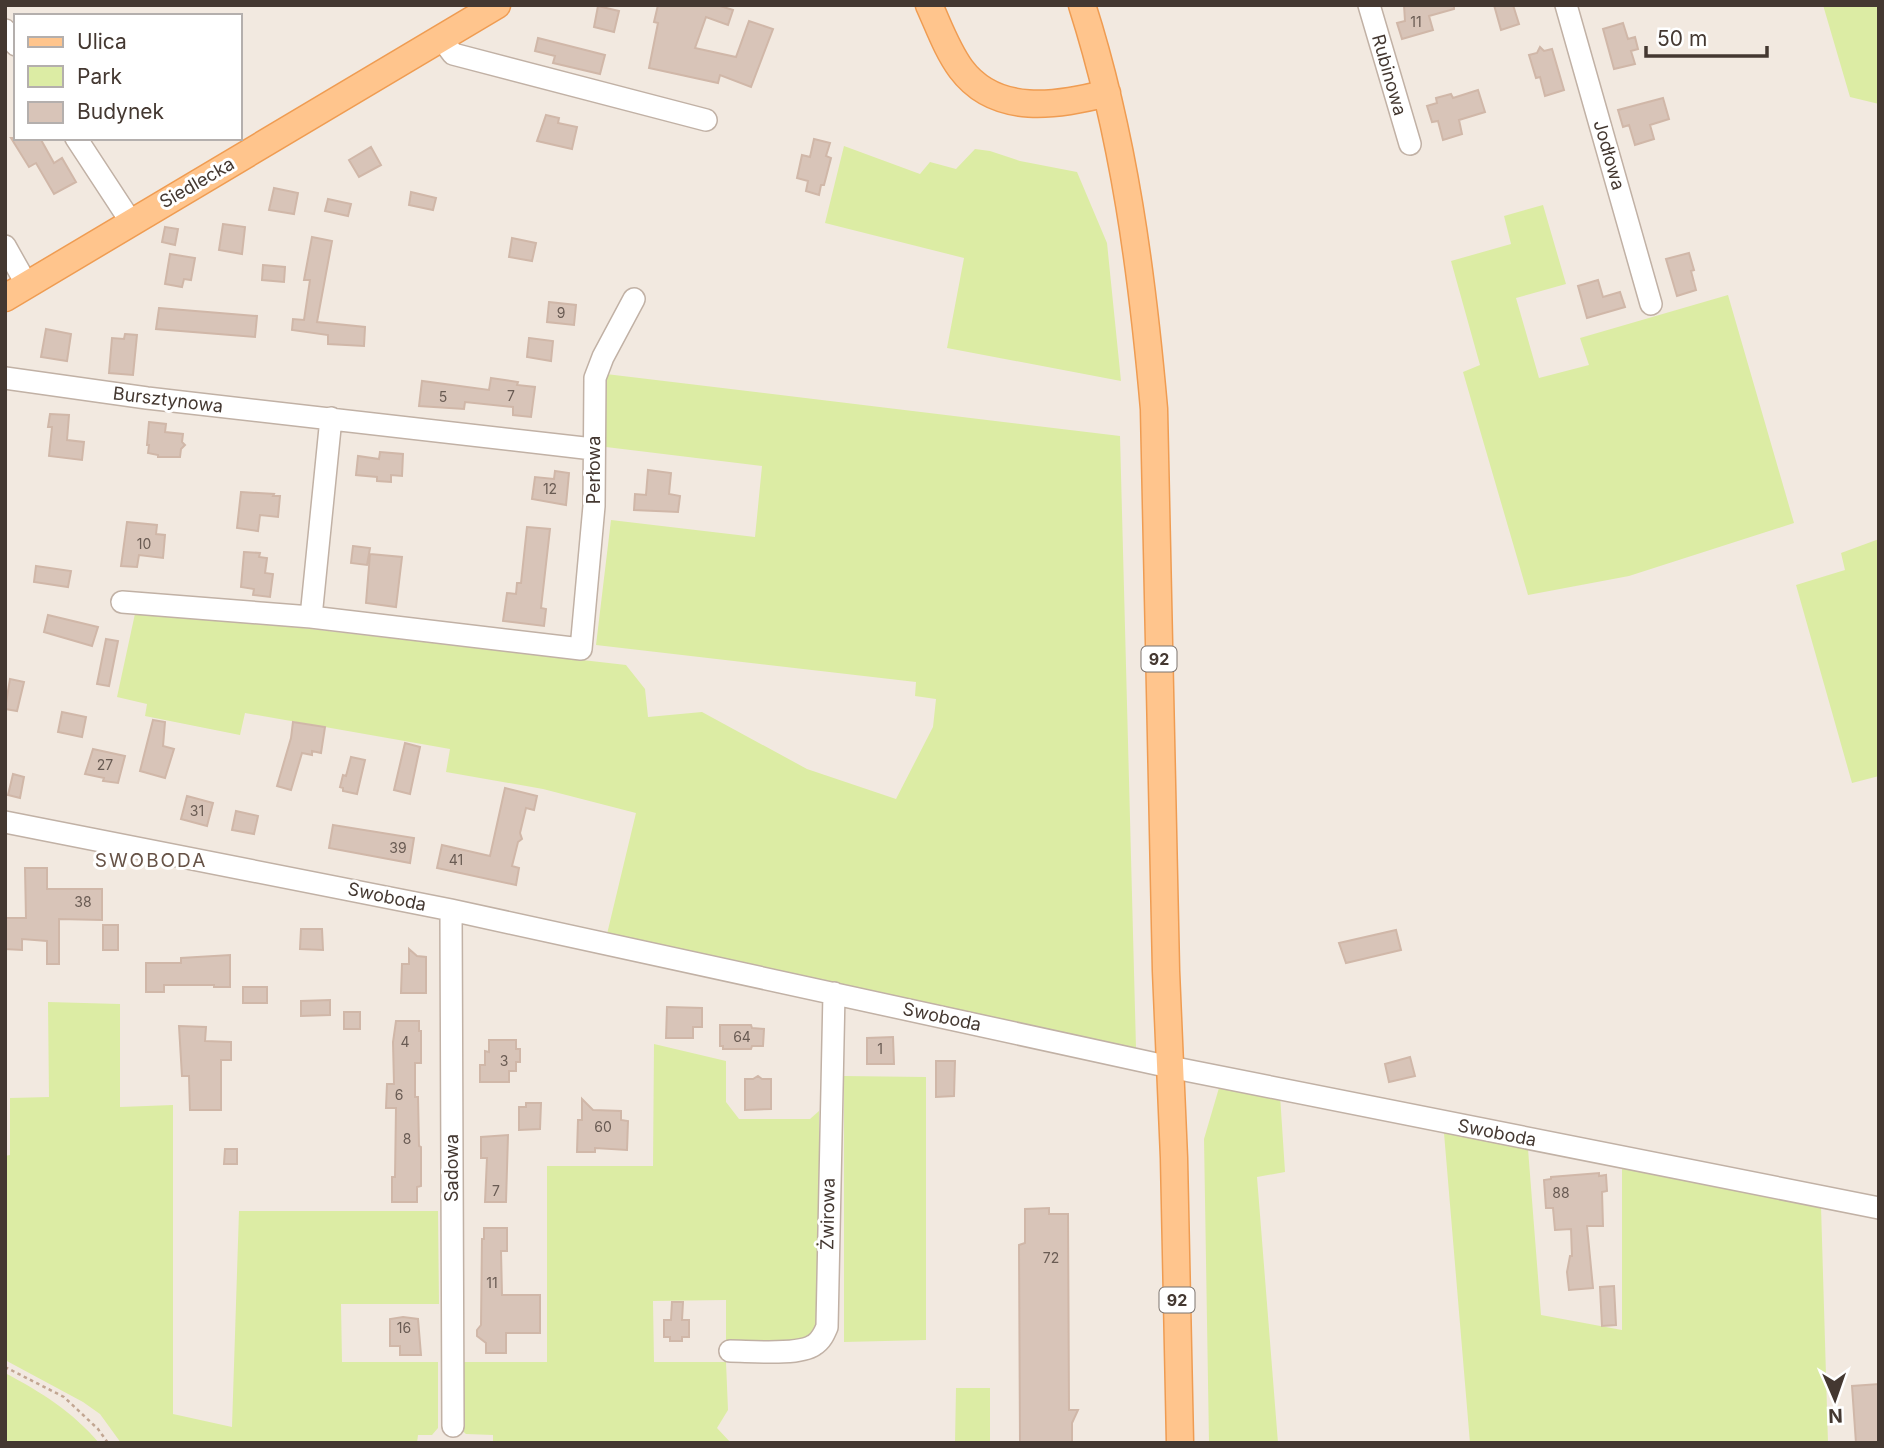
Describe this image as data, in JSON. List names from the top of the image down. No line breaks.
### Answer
{"streets":{"main road":["Siedlecka","92"],"street":["Rubinowa","Jodłowa","Bursztynowa","Perłowa","Swoboda","Sadowa","Żwirowa"]},"crossings":[["Bursztynowa","Perłowa"],["92","Swoboda"],["Swoboda","Sadowa"],["Swoboda","Żwirowa"]],"districts":["SWOBODA"],"house_numbers":["11","9","7","5","12","10","27","31","39","41","38","64","4","1","3","6","60","8","7","88","72","11","16"],"legend":["Ulica","Park","Budynek"],"scale_bar":"50 m","north":"bottom"}
